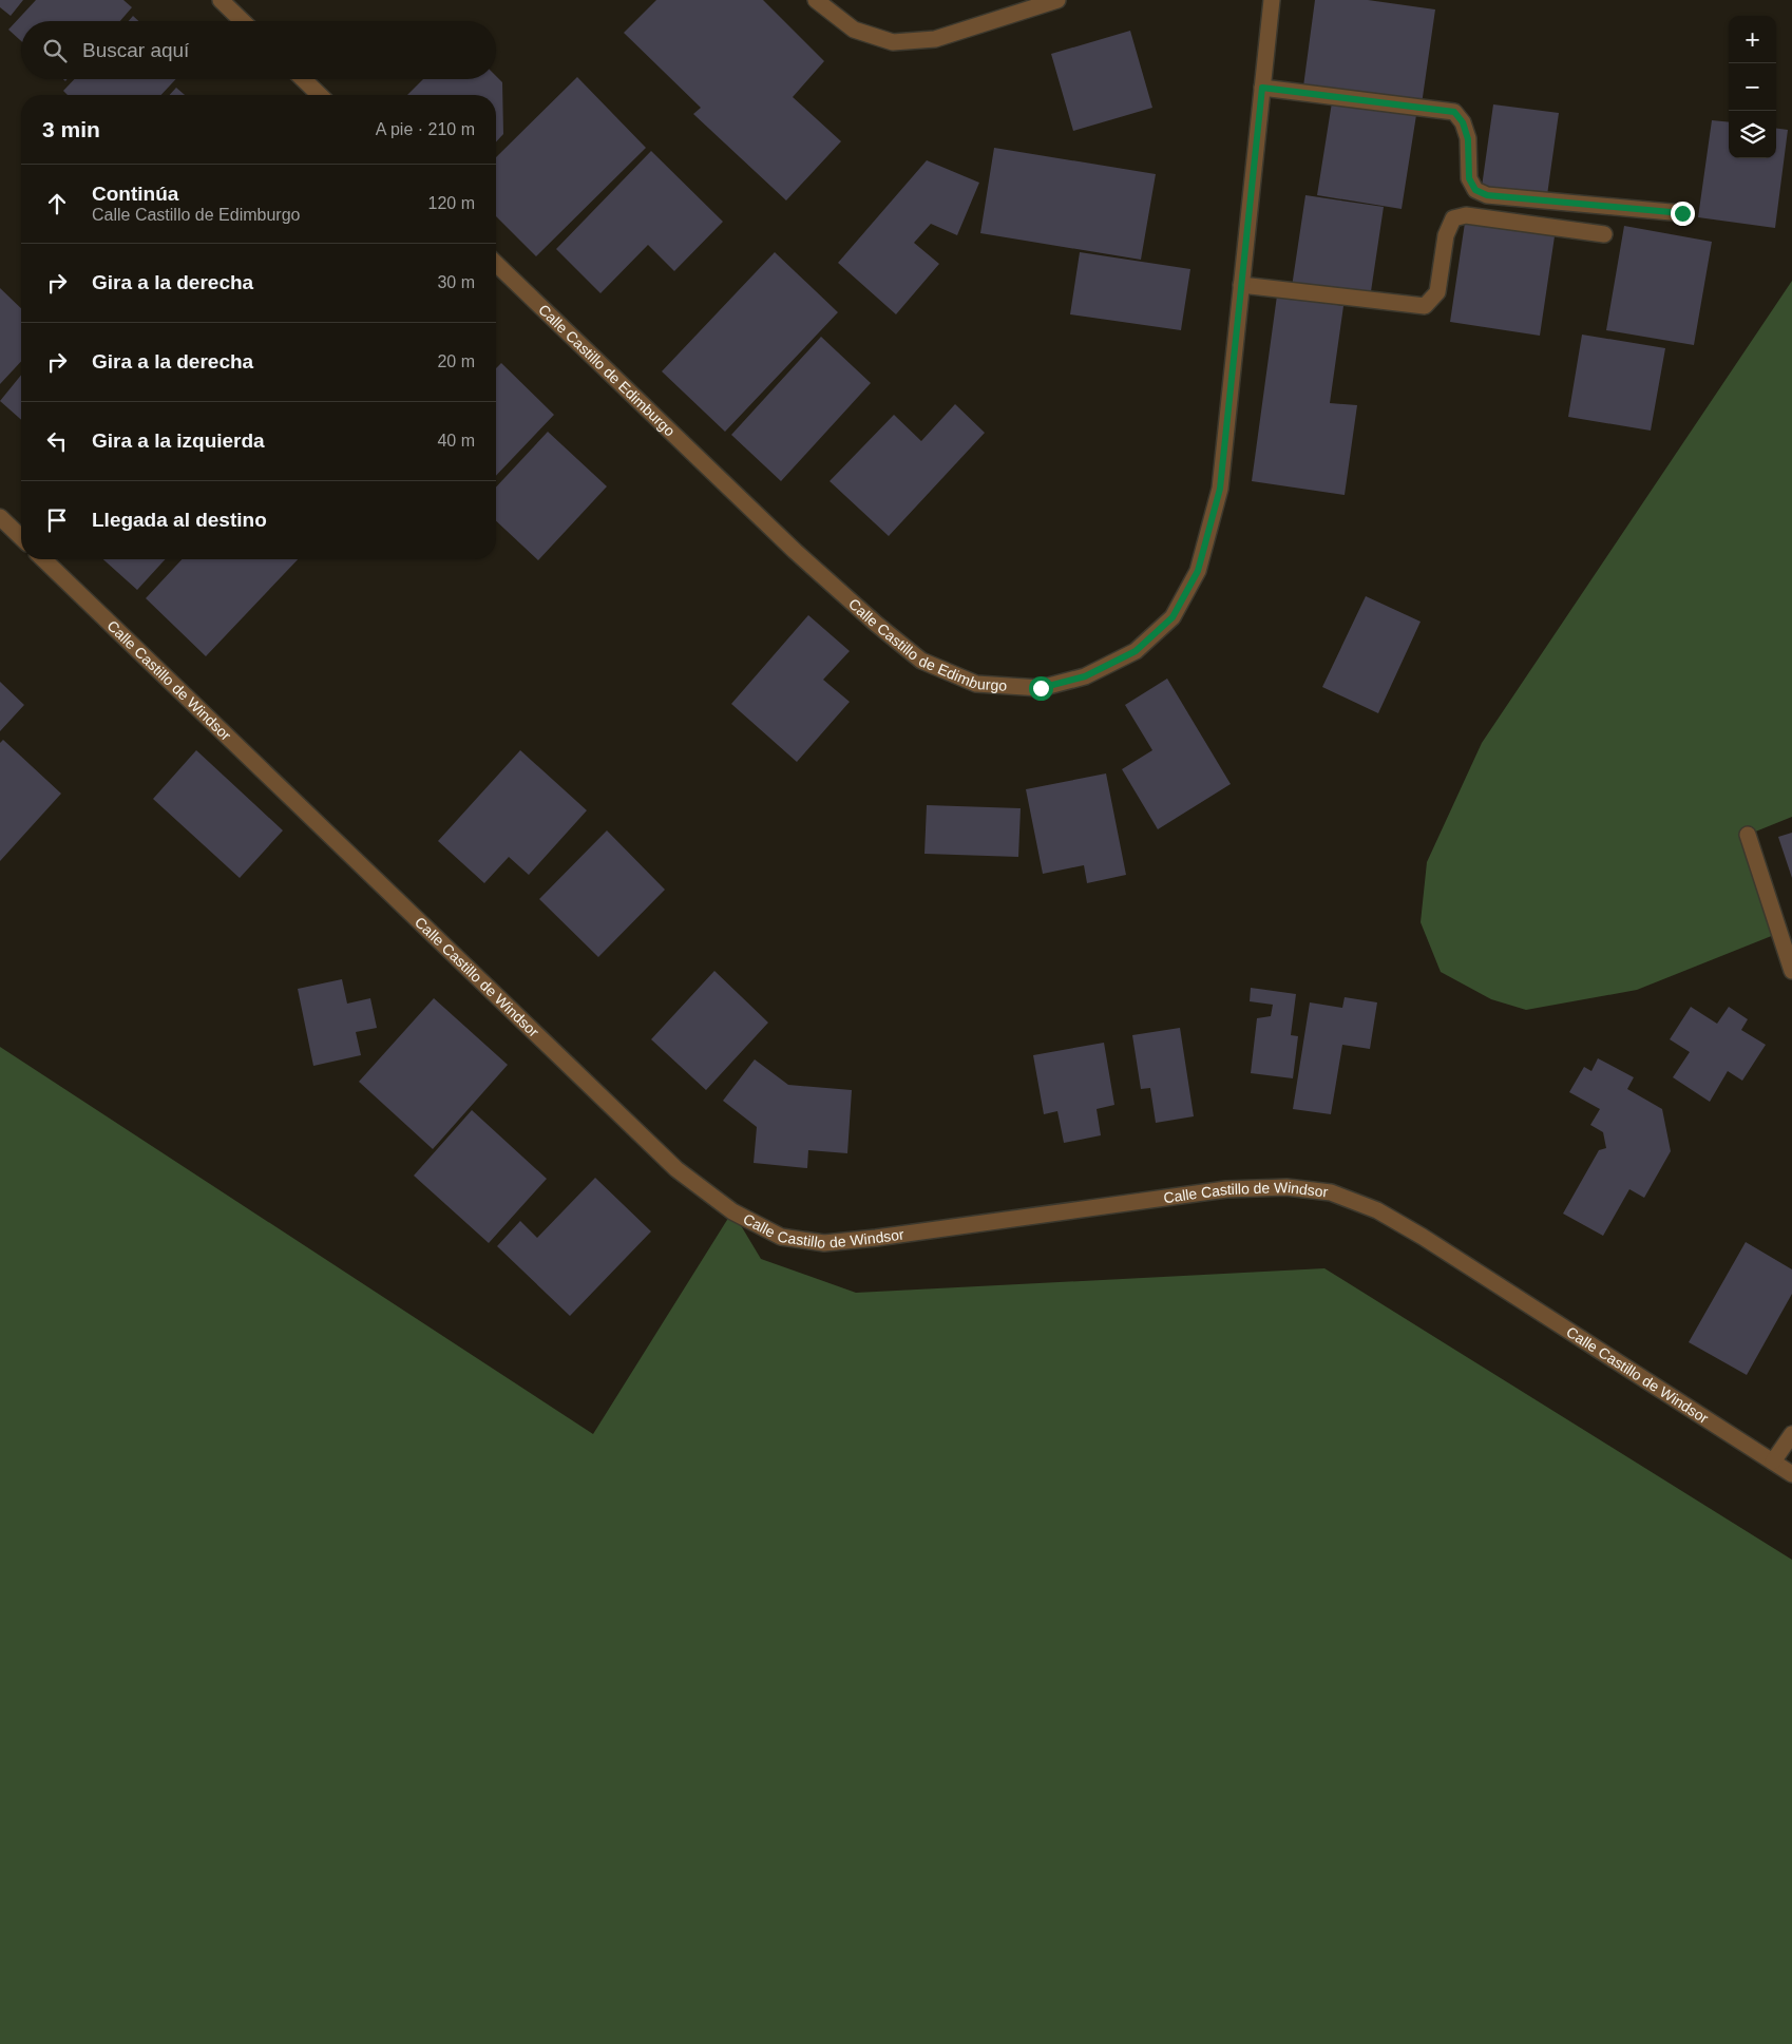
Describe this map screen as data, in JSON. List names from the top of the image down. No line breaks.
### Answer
{"streets":{"street":["Calle Castillo de Edimburgo","Calle Castillo de Windsor"]},"page":{"map_buttons":["+","−"],"search":"Buscar aquí","heading":["3 min","A pie · 210 m"],"list":[["Continúa","Calle Castillo de Edimburgo","120 m"],["Gira a la derecha","30 m"],["Gira a la derecha","20 m"],["Gira a la izquierda","40 m"],"Llegada al destino"]}}
